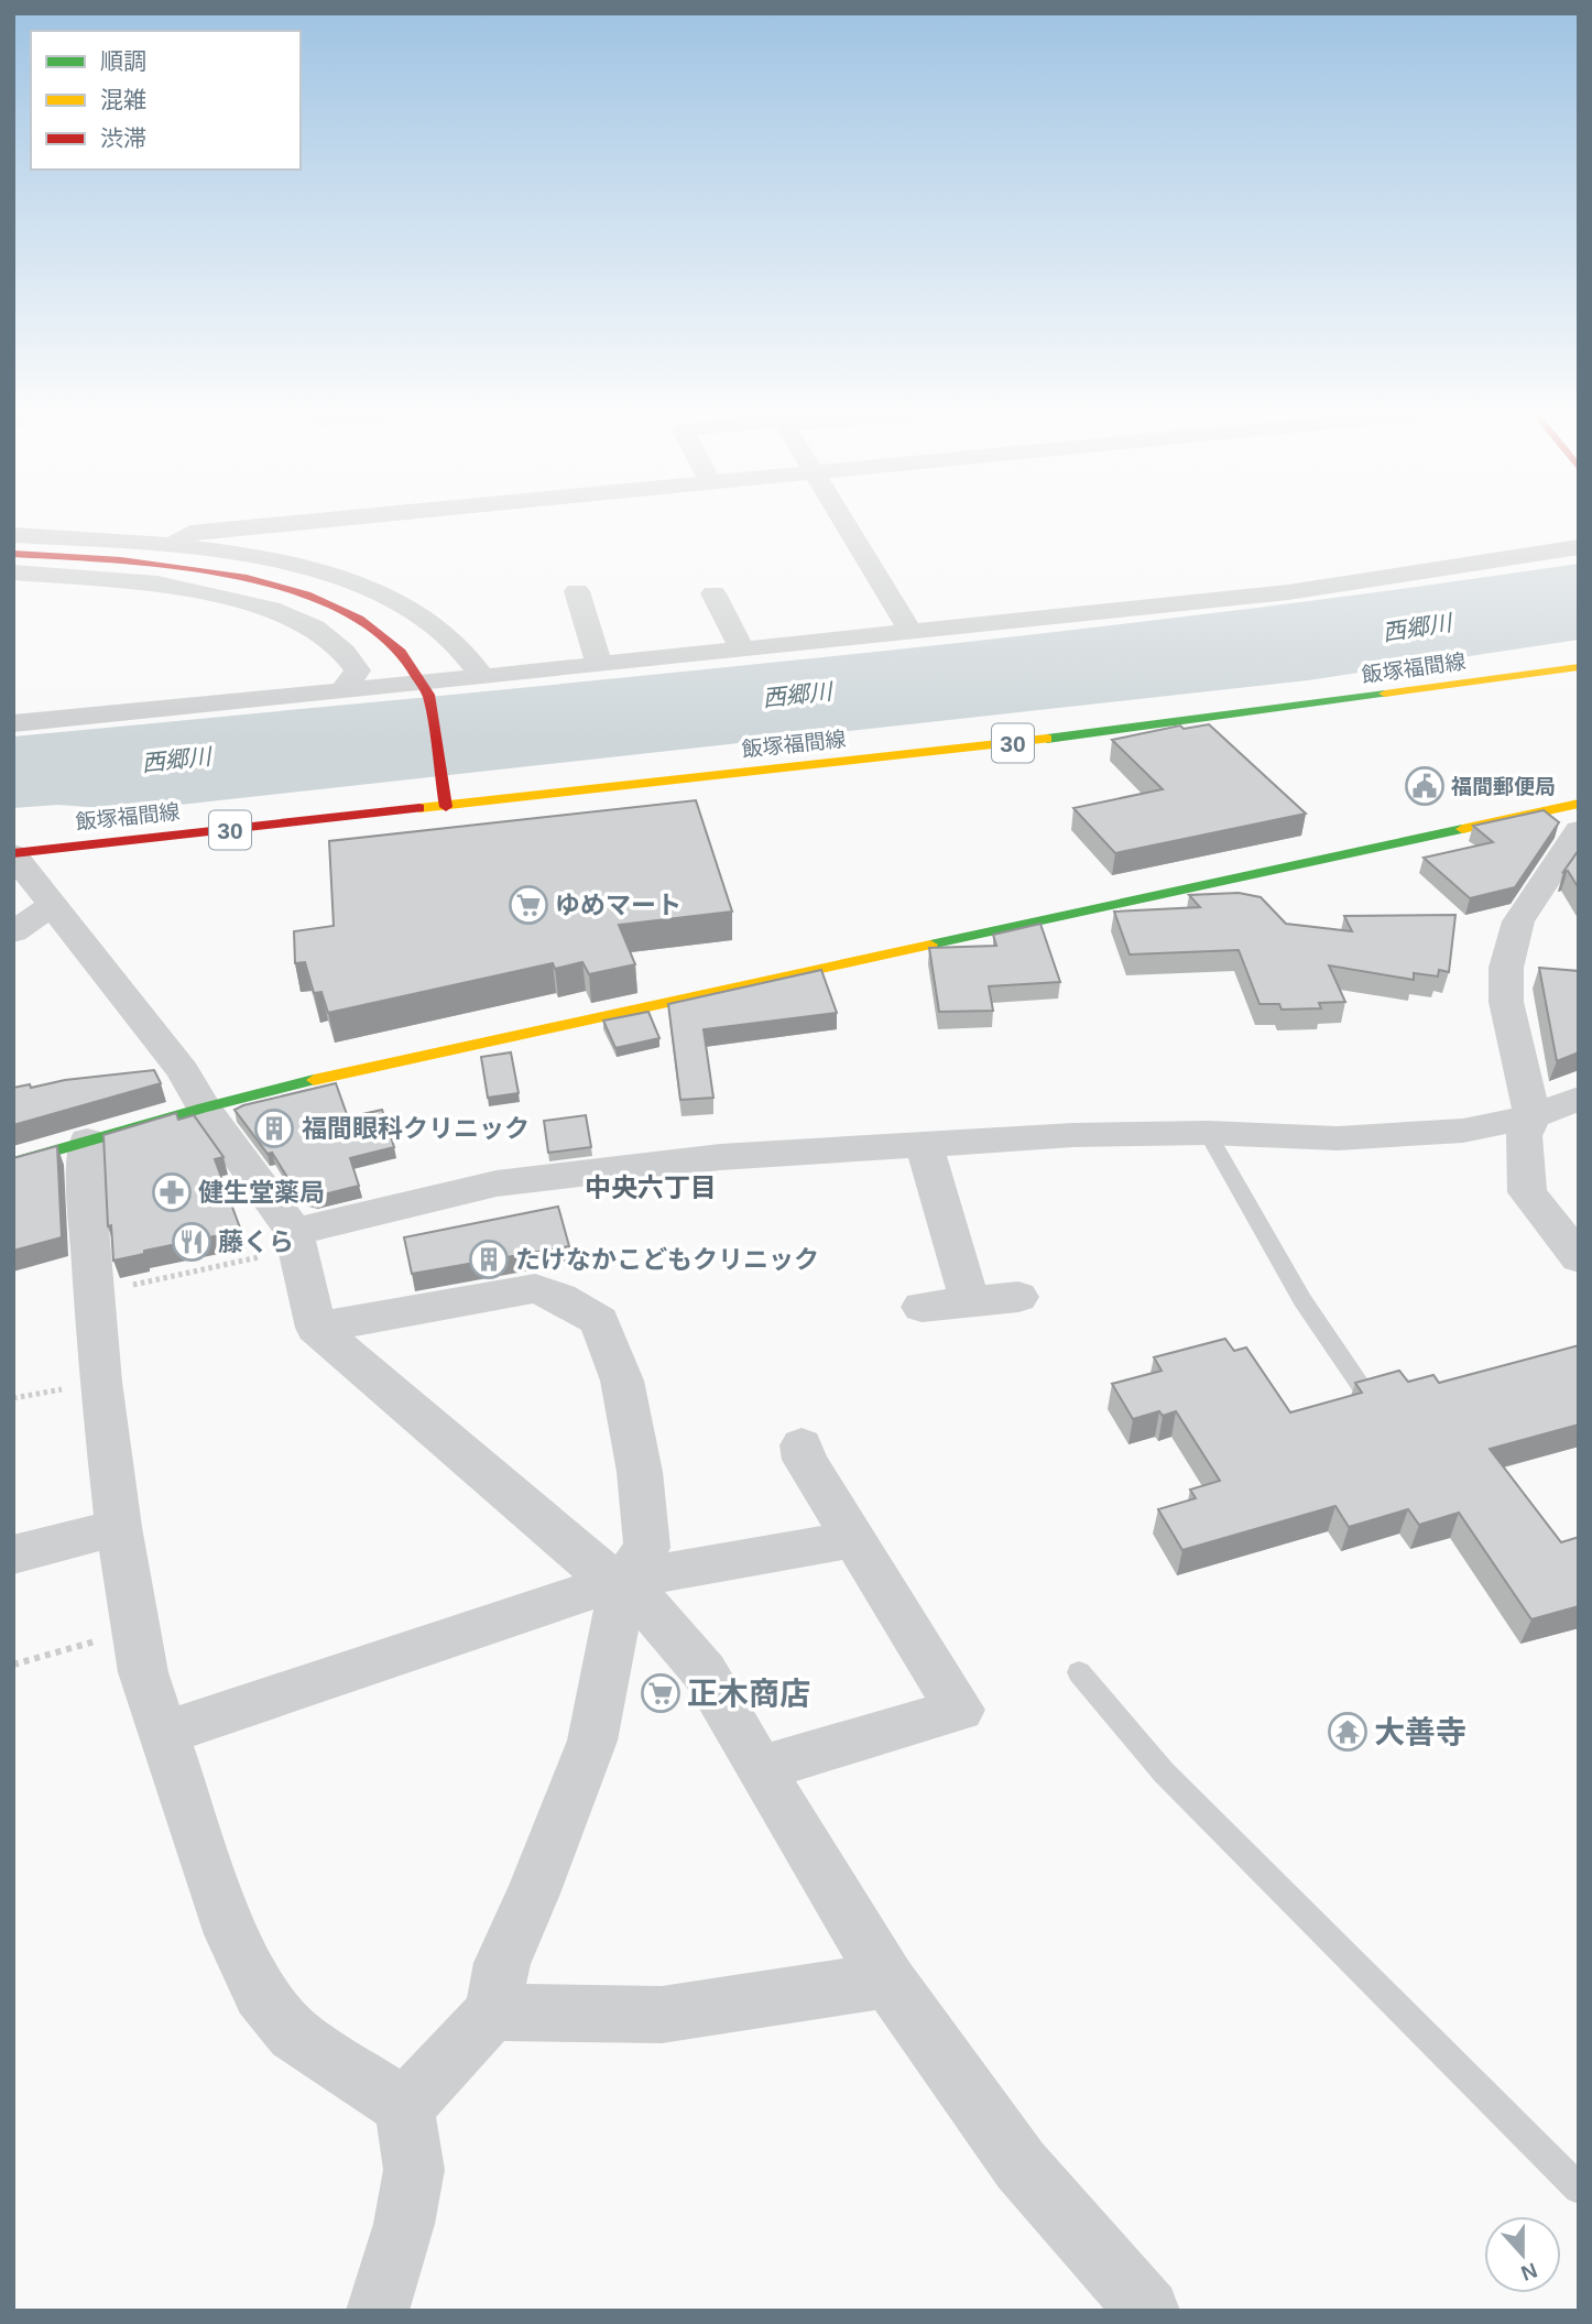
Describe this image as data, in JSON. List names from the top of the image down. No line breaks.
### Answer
{"streets":{"main road":["飯塚福間線","30"]},"districts":["中央六丁目"],"water":["西郷川"],"places":{"public building":["福間郵便局"],"supermarket":["ゆめマート","正木商店"],"building":["福間眼科クリニック","たけなかこどもクリニック"],"pharmacy":["健生堂薬局"],"restaurant":["藤くら"],"temple":["大善寺"]},"legend":["順調","混雑","渋滞"],"north":"bottom"}
